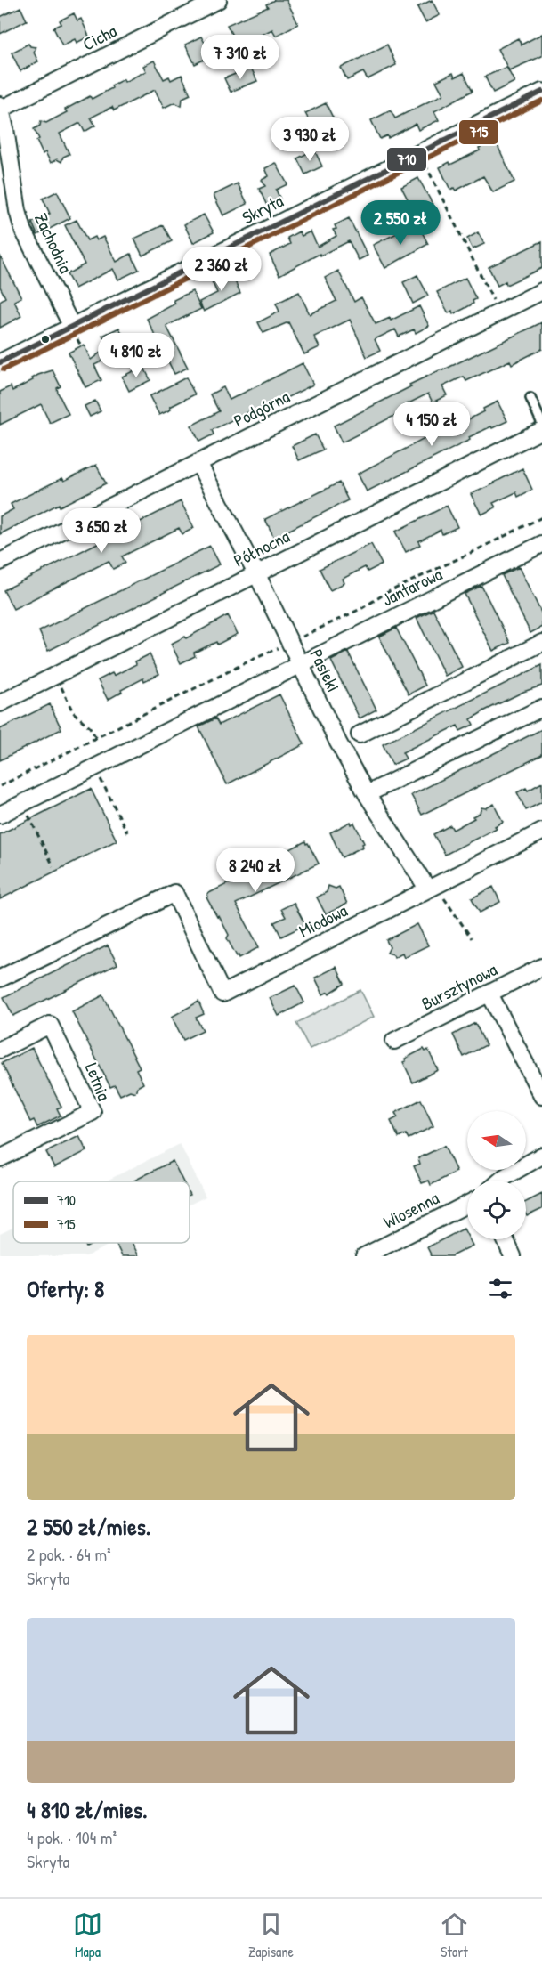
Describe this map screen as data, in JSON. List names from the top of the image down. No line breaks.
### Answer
{"streets":{"street":["Cicha","Skryta","Zachodnia","Podgórna","Północna","Jantarowa","Pasieki","Miodowa","Bursztynowa","Letnia","Wiosenna"]},"crossings":[["Cicha","Zachodnia"],["Skryta","Zachodnia"],["Podgórna","Pasieki"],["Północna","Pasieki"],["Jantarowa","Pasieki"],["Pasieki","Miodowa"]],"lines":["transit line 710","transit line 715"],"legend":["710","715"],"north":"left","page":{"price":["7 310 zł","3 930 zł","2 550 zł","2 360 zł","4 810 zł","4 150 zł","3 650 zł","8 240 zł"],"heading":"Oferty: 8","list":[{"name":"2 550 zł/mies.","note":"2 pok. · 64 m² · Skryta"},{"name":"4 810 zł/mies.","note":"4 pok. · 104 m² · Skryta"}],"tabs":["Mapa","Zapisane","Start"]}}
